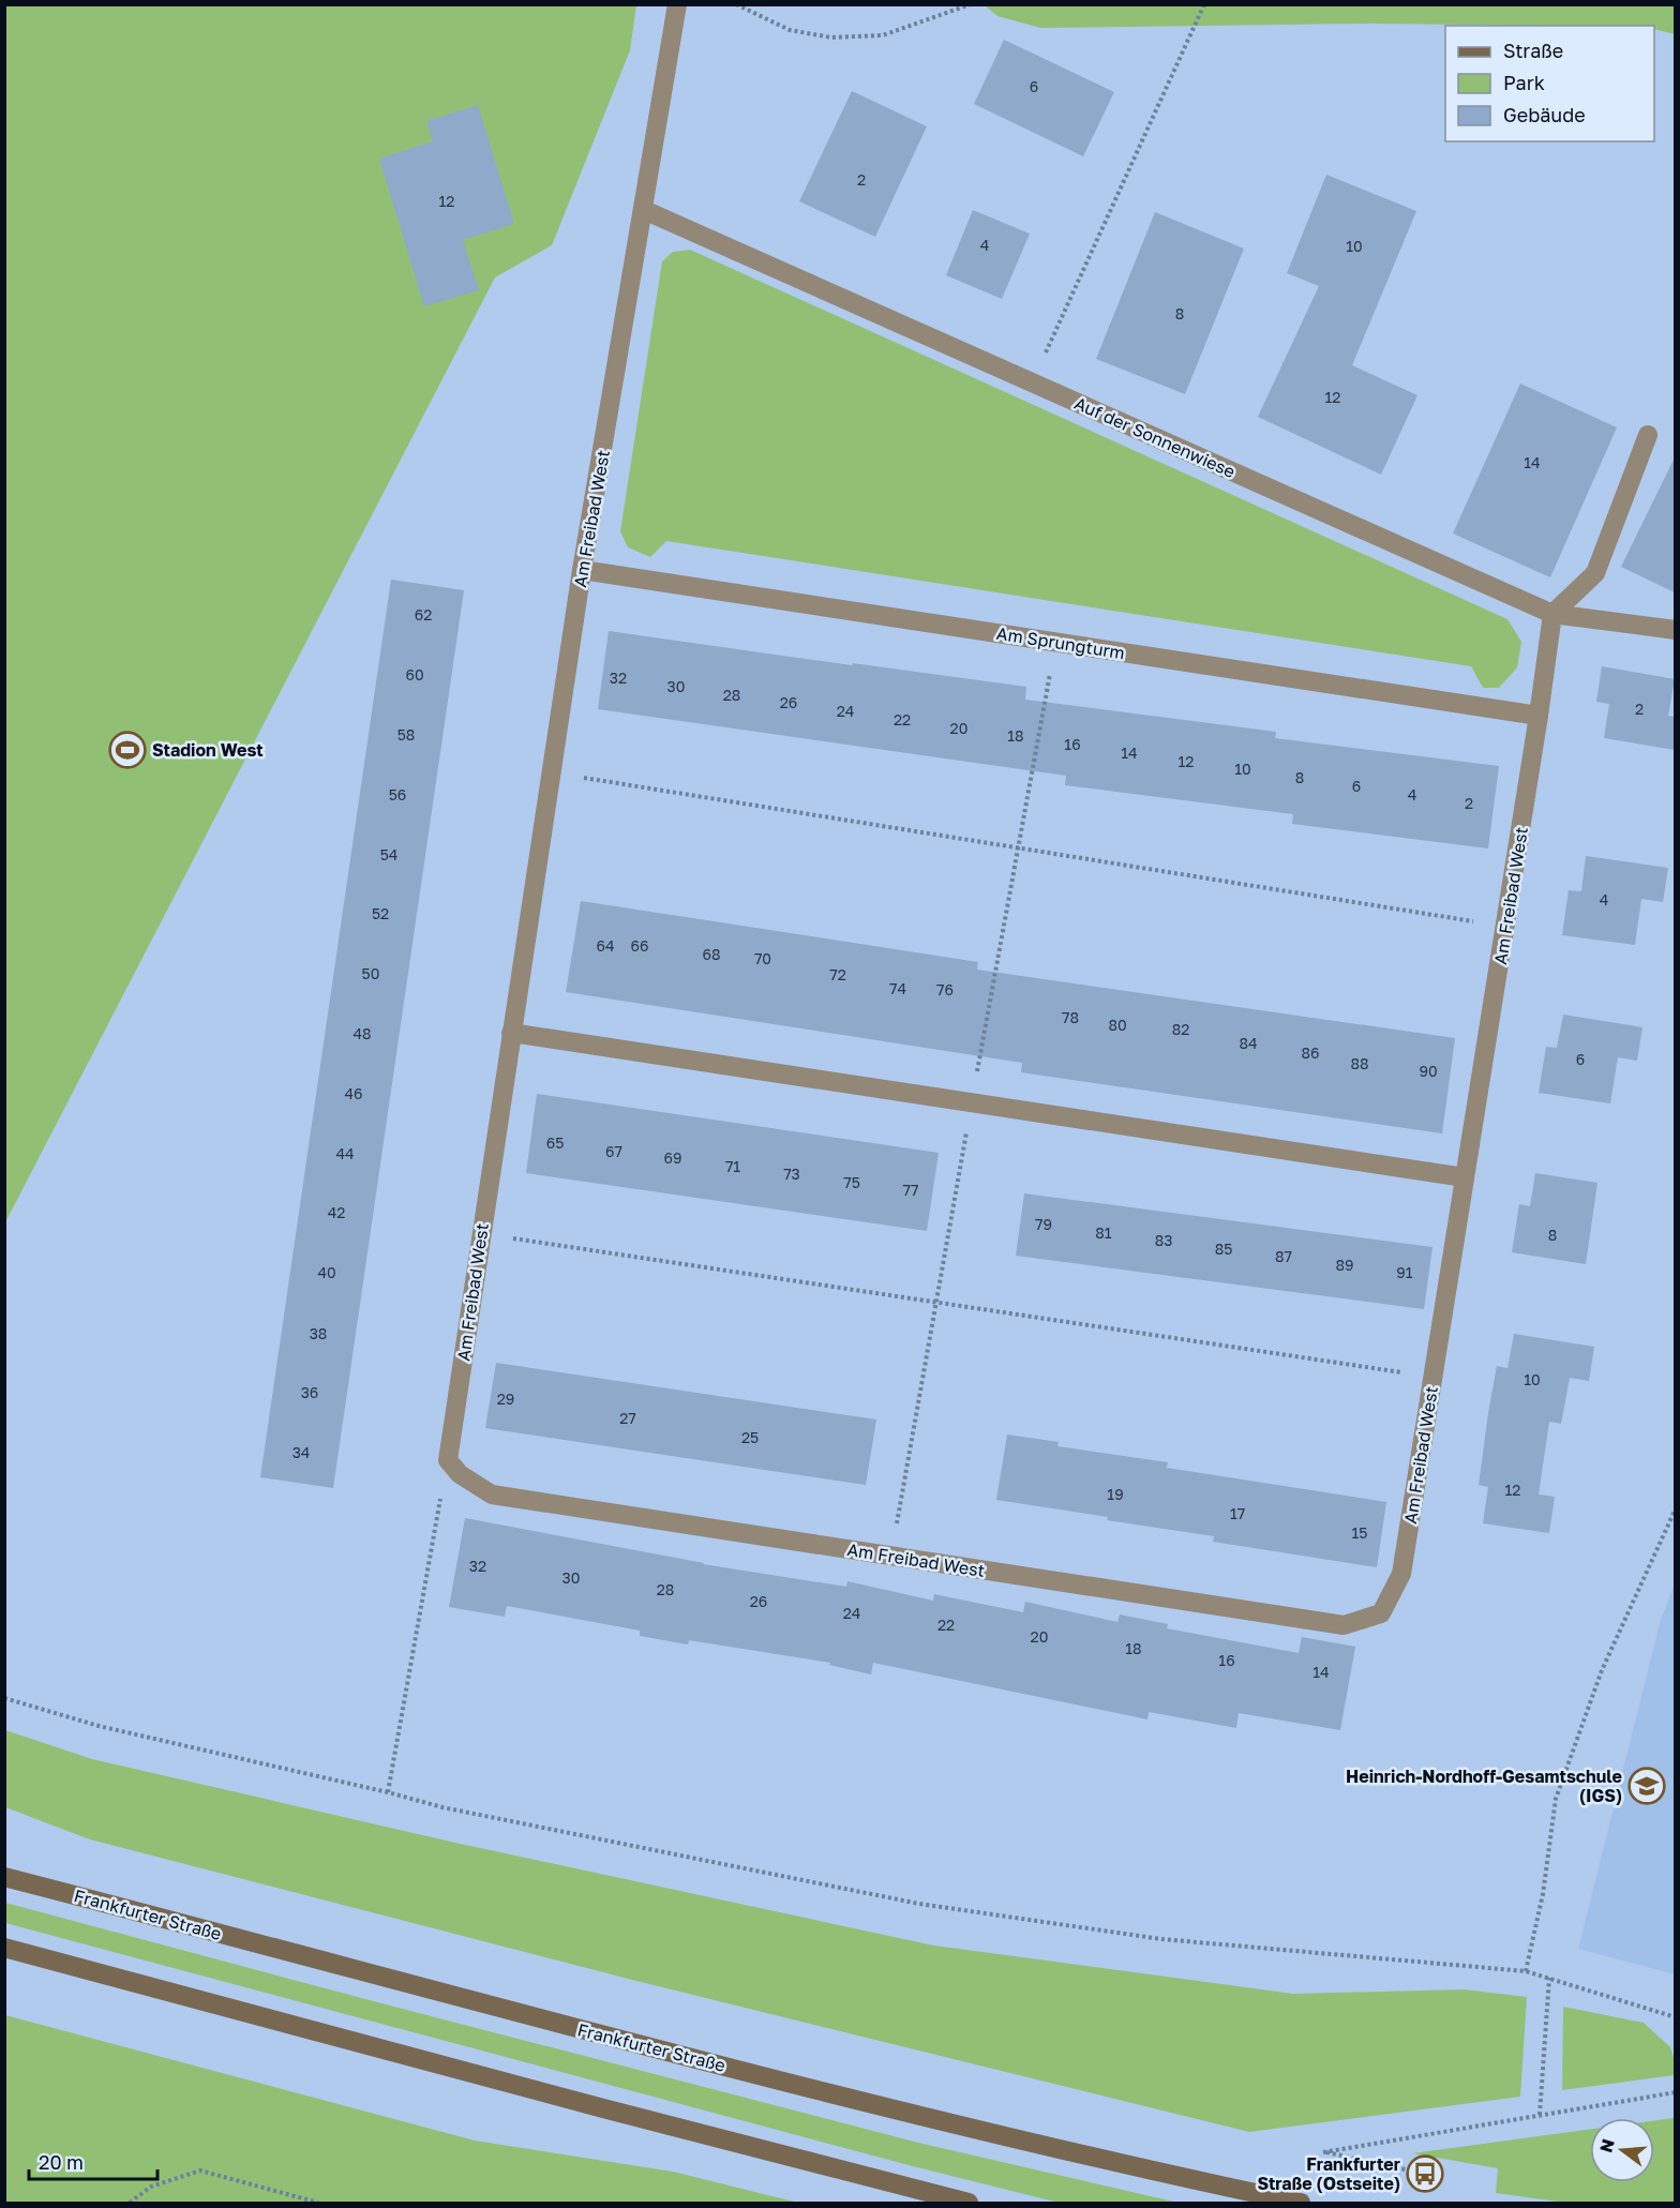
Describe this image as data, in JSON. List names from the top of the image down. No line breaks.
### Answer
{"streets":{"street":["Auf der Sonnenwiese","Am Freibad West","Am Sprungturm","Frankfurter Straße"]},"crossings":[["Auf der Sonnenwiese","Am Freibad West"],["Am Freibad West","Am Sprungturm"]],"places":{"sports":["Stadion West"],"school or university":["Heinrich-Nordhoff-Gesamtschule (IGS)"],"bus stop":["Frankfurter Straße (Ostseite)"]},"house_numbers":["6","2","12","4","10","8","12","14","62","60","32","30","28","26","2","24","22","20","58","18","16","14","12","10","8","6","56","4","2","54","4","52","64","66","68","70","50","72","74","76","78","80","82","48","84","86","6","88","90","46","65","67","44","69","71","73","75","77","42","79","81","8","83","85","87","89","40","91","38","10","36","29","27","25","34","12","19","17","15","32","30","28","26","24","22","20","18","16","14"],"legend":["Straße","Park","Gebäude"],"scale_bar":"20 m","north":"left"}
